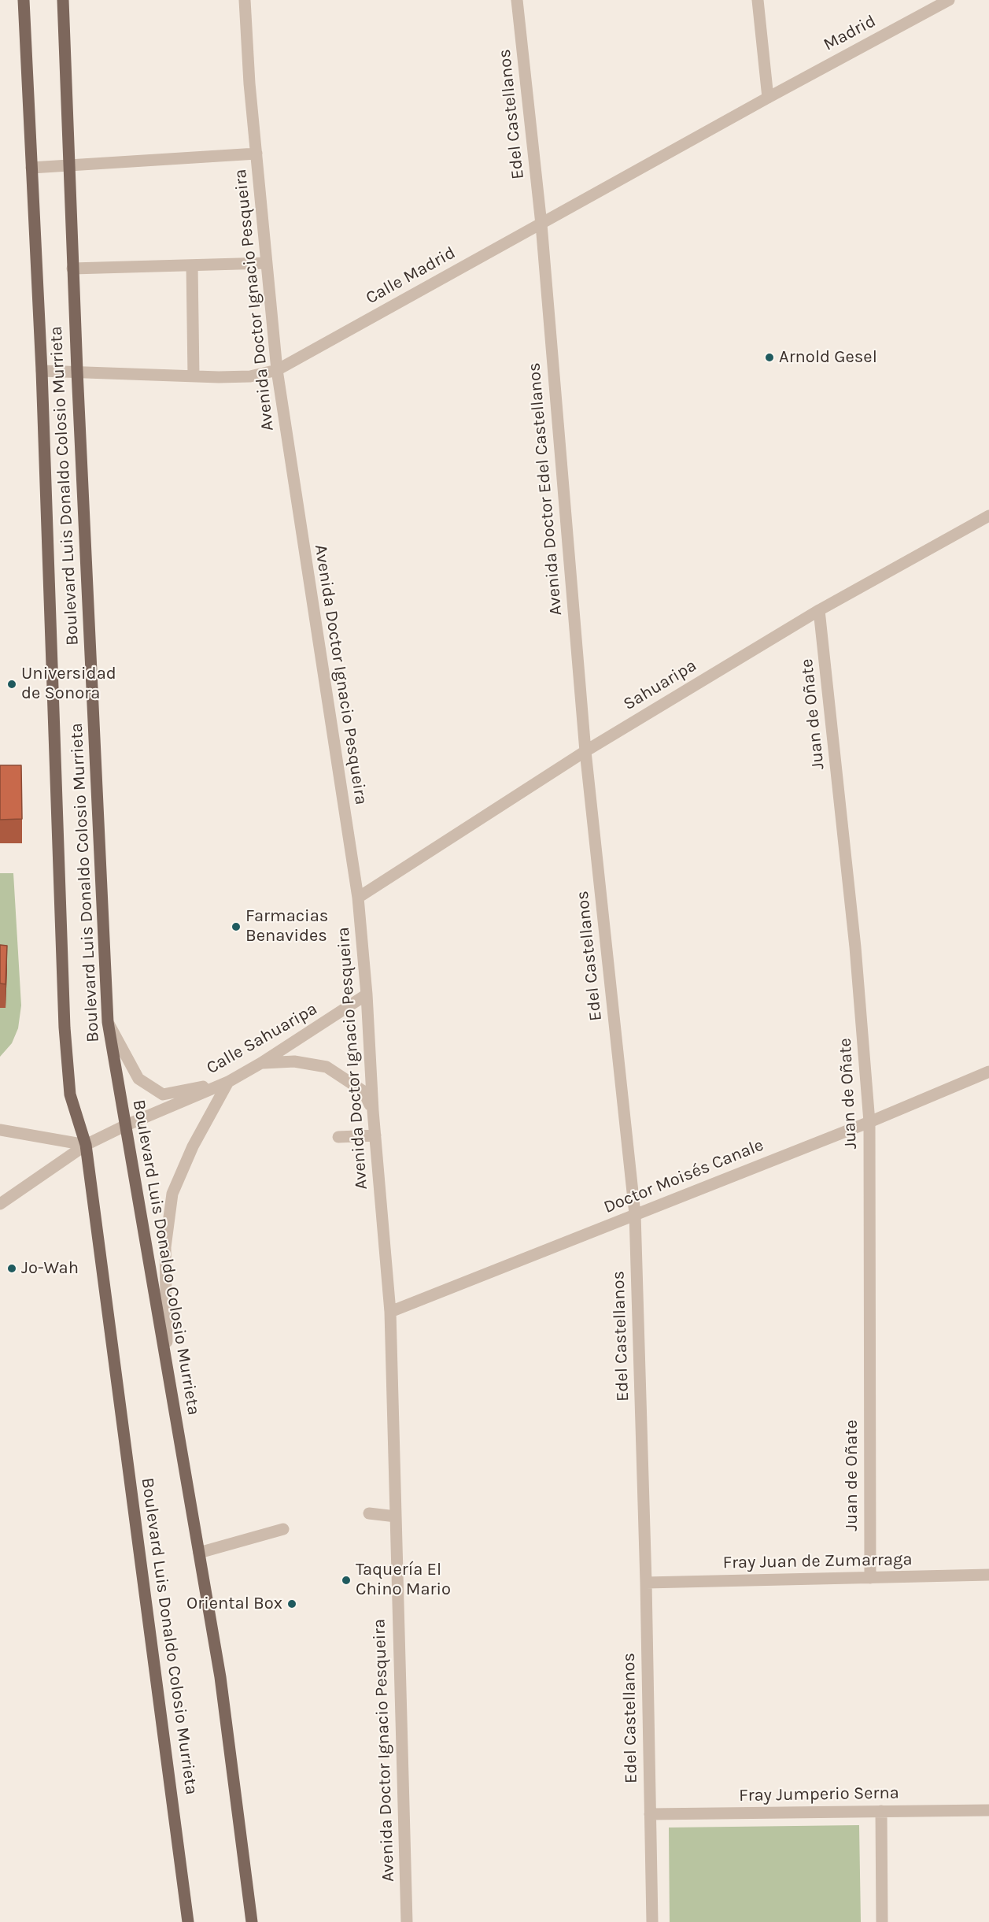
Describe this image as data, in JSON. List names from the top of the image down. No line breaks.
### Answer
{"streets":{"main road":["Boulevard Luis Donaldo Colosio Murrieta"],"street":["Madrid","Edel Castellanos","Calle Madrid","Avenida Doctor Ignacio Pesqueira","Avenida Doctor Edel Castellanos","Sahuaripa","Juan de Oñate","Calle Sahuaripa","Doctor Moisés Canale","Fray Juan de Zumarraga","Fray Jumperio Serna"]},"crossings":[["Madrid","Calle Madrid"],["Edel Castellanos","Calle Madrid"],["Edel Castellanos","Avenida Doctor Edel Castellanos"],["Edel Castellanos","Sahuaripa"],["Edel Castellanos","Doctor Moisés Canale"],["Edel Castellanos","Fray Juan de Zumarraga"],["Edel Castellanos","Fray Jumperio Serna"],["Calle Madrid","Avenida Doctor Ignacio Pesqueira"],["Calle Madrid","Boulevard Luis Donaldo Colosio Murrieta"],["Calle Madrid","Avenida Doctor Edel Castellanos"],["Avenida Doctor Ignacio Pesqueira","Sahuaripa"],["Avenida Doctor Ignacio Pesqueira","Calle Sahuaripa"],["Avenida Doctor Ignacio Pesqueira","Doctor Moisés Canale"],["Boulevard Luis Donaldo Colosio Murrieta","Calle Sahuaripa"],["Avenida Doctor Edel Castellanos","Sahuaripa"],["Sahuaripa","Juan de Oñate"],["Juan de Oñate","Doctor Moisés Canale"],["Juan de Oñate","Fray Juan de Zumarraga"]],"places":["Arnold Gesel","Universidad de Sonora","Farmacias Benavides","Jo-Wah","Taquería El Chino Mario","Oriental Box"]}
